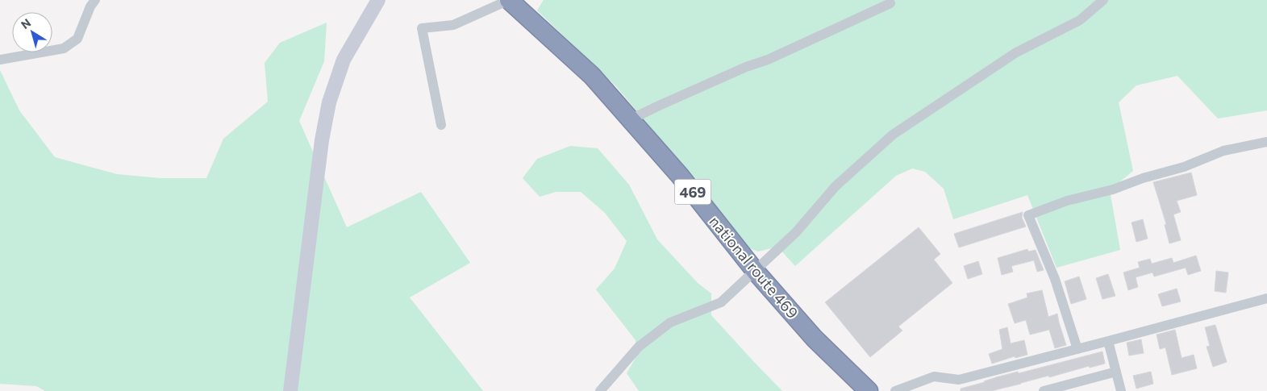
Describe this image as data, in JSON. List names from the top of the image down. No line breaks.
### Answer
{"streets":{"highway":["469","national route 469"]},"north":"top left"}
